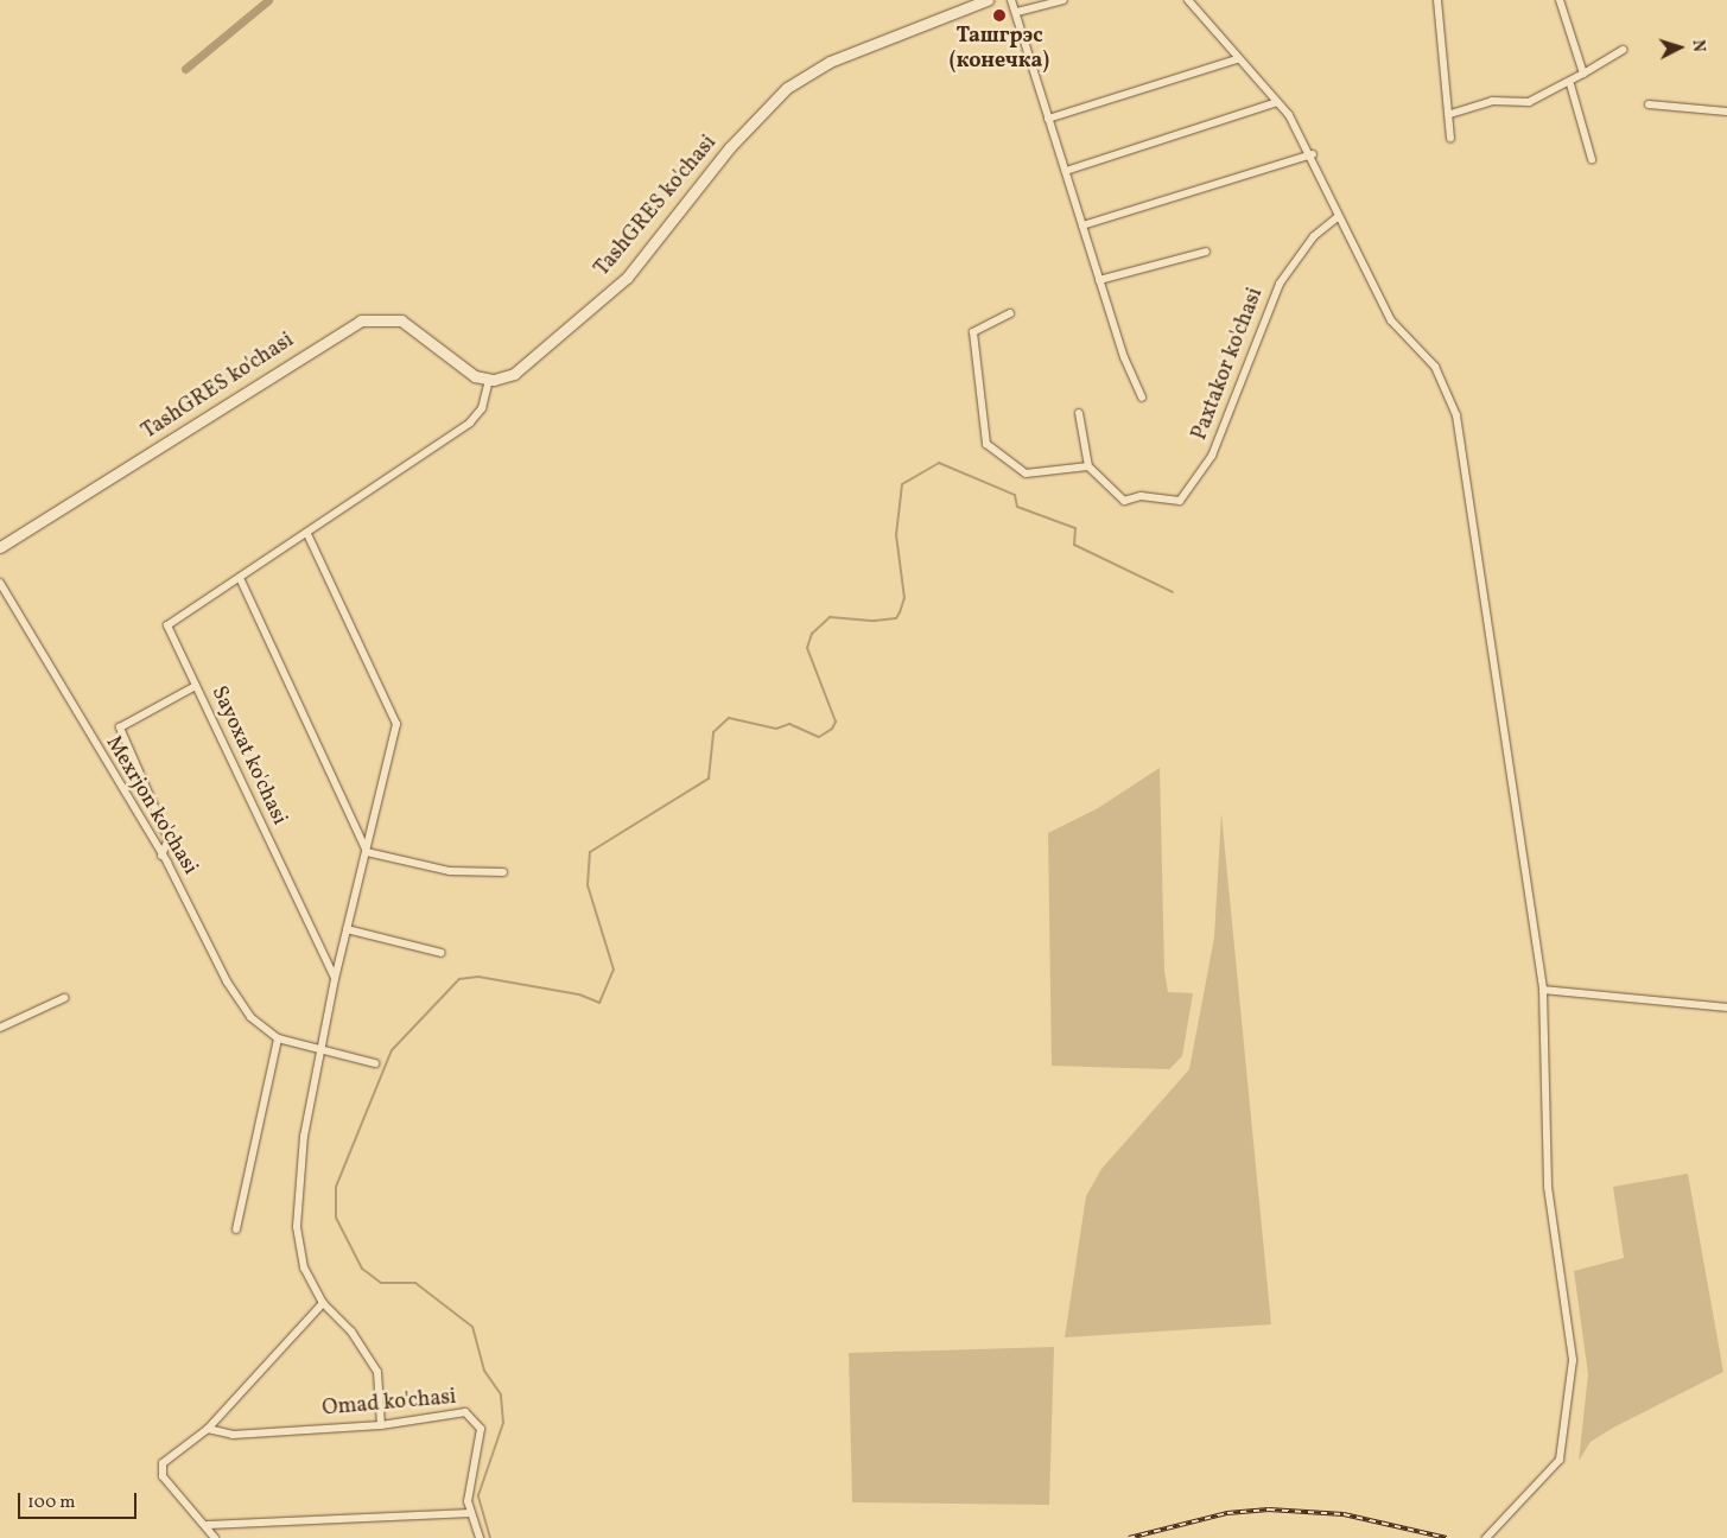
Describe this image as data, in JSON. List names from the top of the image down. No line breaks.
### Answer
{"streets":{"main road":["TashGRES ko'chasi"],"street":["Paxtakor ko'chasi","Sayoxat ko'chasi","Mexrjon ko'chasi","Omad ko'chasi"]},"crossings":[["TashGRES ko'chasi","Sayoxat ko'chasi"]],"places":["Ташгрэс (конечка)"],"scale_bar":"100 m","north":"right"}
